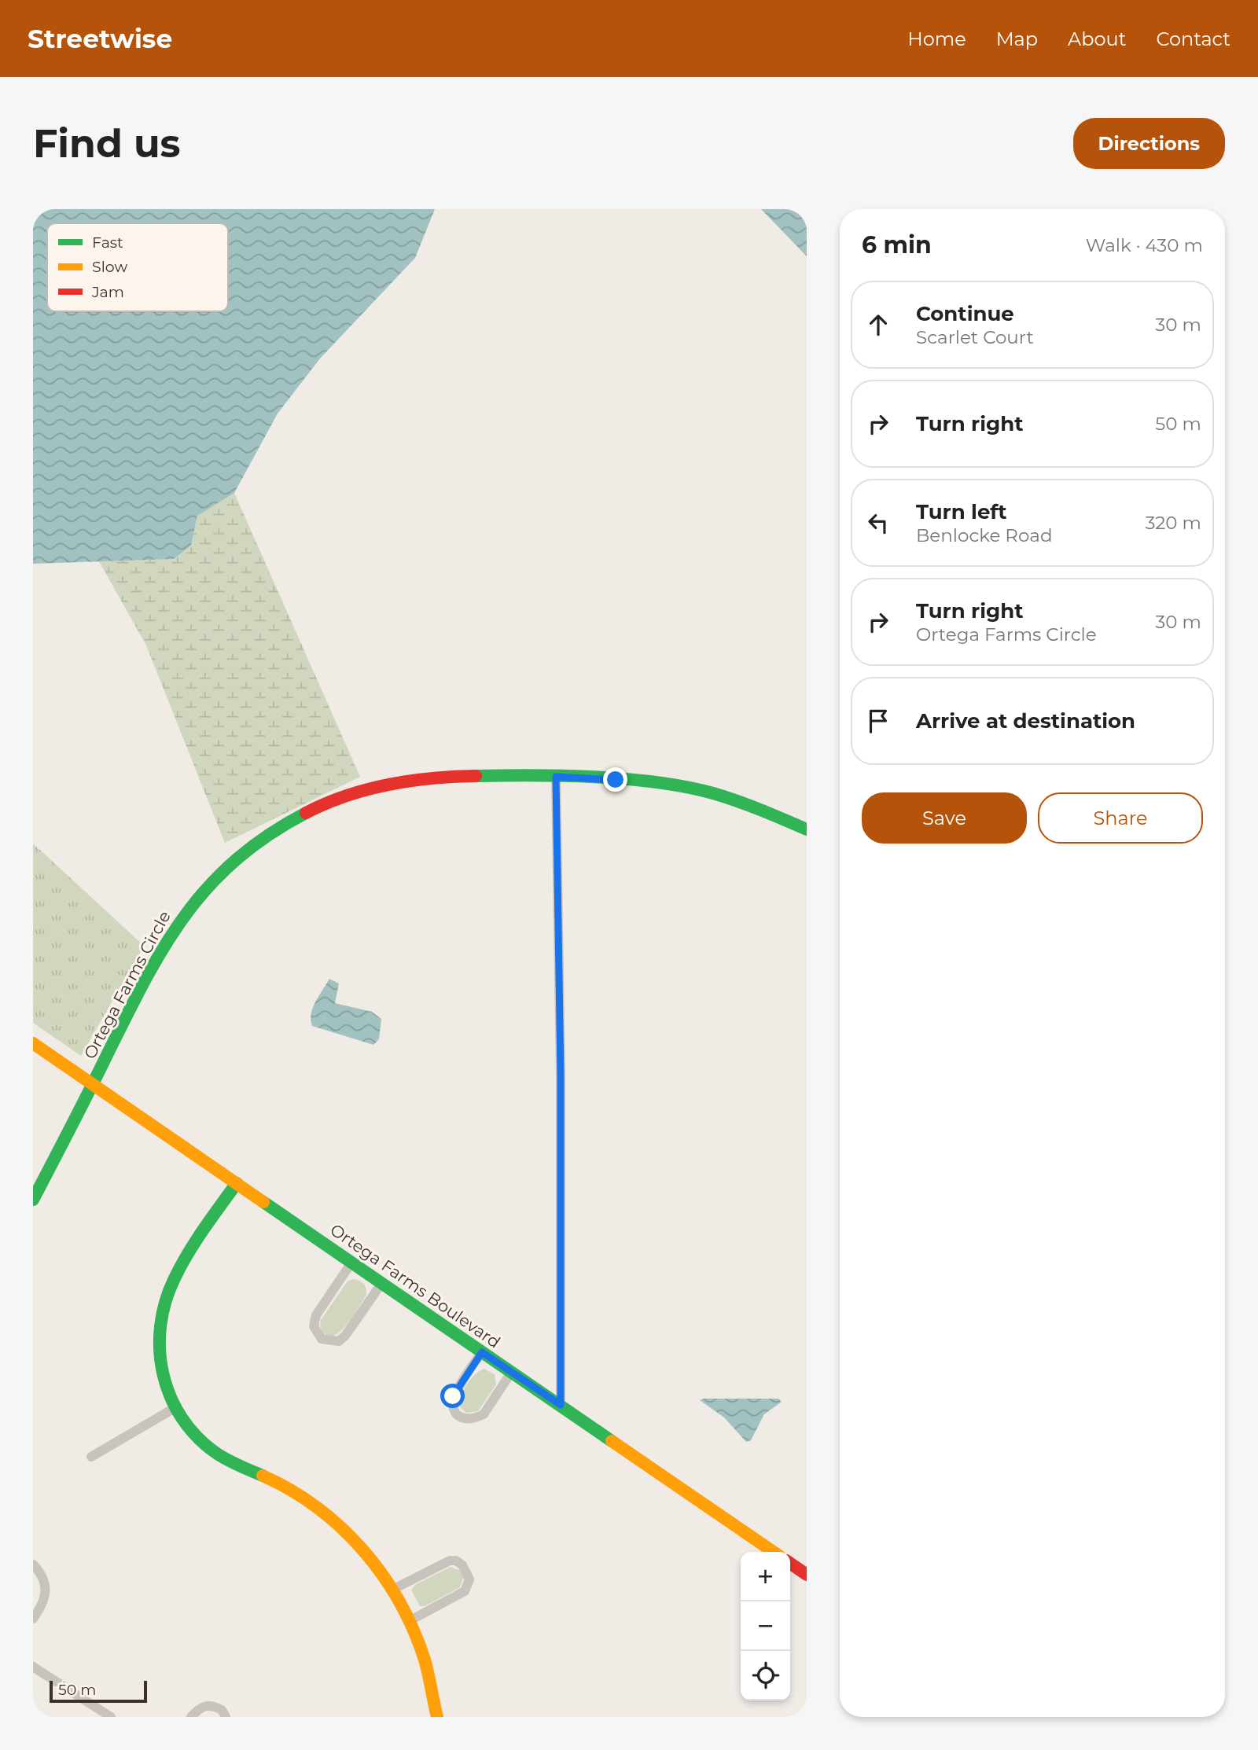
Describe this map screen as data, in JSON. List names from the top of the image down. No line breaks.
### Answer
{"streets":{"street":["Ortega Farms Circle","Ortega Farms Boulevard"]},"crossings":[["Ortega Farms Circle","Ortega Farms Boulevard"]],"legend":["Fast","Slow","Jam"],"scale_bar":"50 m","page":{"header":"Streetwise","nav":["Home","Map","About","Contact"],"buttons":["Directions",["Save","Share"]],"title":"Find us","heading":["6 min","Walk · 430 m"],"list":[["Continue","Scarlet Court","30 m"],["Turn right","50 m"],["Turn left","Benlocke Road","320 m"],["Turn right","Ortega Farms Circle","30 m"],"Arrive at destination"],"map_buttons":["+","−"],"scale":"50 m"}}
